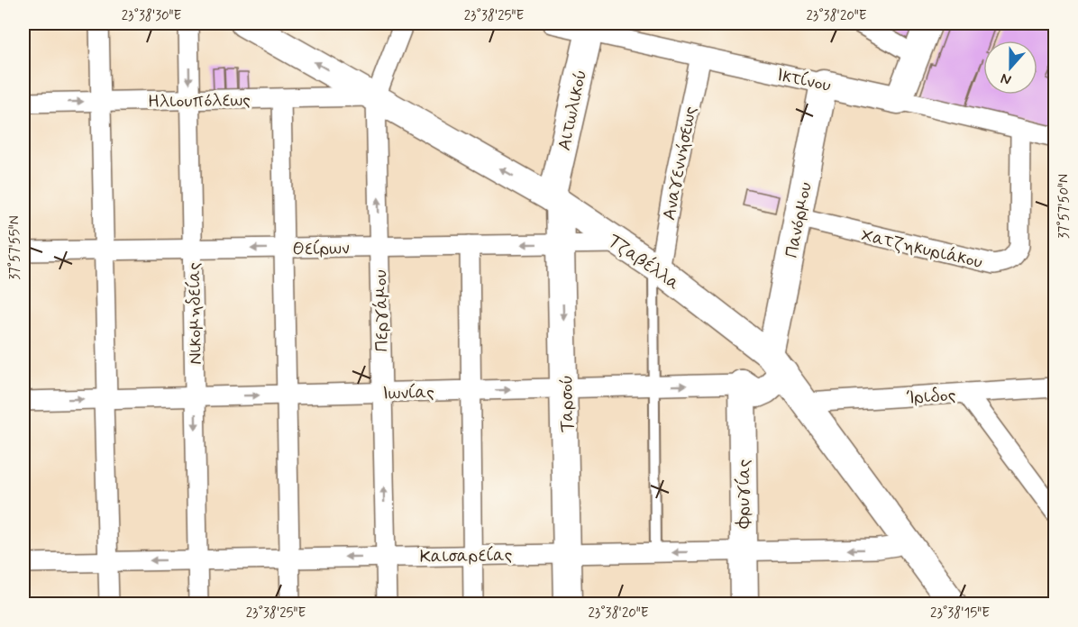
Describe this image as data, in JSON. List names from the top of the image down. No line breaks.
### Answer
{"streets":{"street":["Ικτίνου","Ηλιουπόλεως","Αιτωλικού","Αναγεννήσεως","Πανόρμου","Θείρων","Χατζηκυριάκου","Τζαβέλλα","Περγάμου","Νικομηδείας","Ιωνίας","Ίριδος","Ταρσού","Φρυγίας","Καισαρείας"]},"crossings":[["Ικτίνου","Αιτωλικού"],["Ικτίνου","Αναγεννήσεως"],["Ικτίνου","Πανόρμου"],["Ικτίνου","Χατζηκυριάκου"],["Ηλιουπόλεως","Τζαβέλλα"],["Ηλιουπόλεως","Περγάμου"],["Ηλιουπόλεως","Νικομηδείας"],["Αιτωλικού","Τζαβέλλα"],["Αιτωλικού","Ταρσού"],["Αναγεννήσεως","Τζαβέλλα"],["Πανόρμου","Χατζηκυριάκου"],["Πανόρμου","Τζαβέλλα"],["Πανόρμου","Ιωνίας"],["Θείρων","Τζαβέλλα"],["Θείρων","Περγάμου"],["Θείρων","Νικομηδείας"],["Θείρων","Ταρσού"],["Τζαβέλλα","Περγάμου"],["Τζαβέλλα","Ιωνίας"],["Τζαβέλλα","Ίριδος"],["Τζαβέλλα","Ταρσού"],["Τζαβέλλα","Καισαρείας"],["Περγάμου","Ιωνίας"],["Περγάμου","Καισαρείας"],["Νικομηδείας","Ιωνίας"],["Νικομηδείας","Καισαρείας"],["Ιωνίας","Ταρσού"],["Ιωνίας","Φρυγίας"],["Ταρσού","Καισαρείας"],["Φρυγίας","Καισαρείας"]],"one_way":["Τζαβέλλα","Ιωνίας","Καισαρείας"],"north":"bottom","coordinates":["23°38'30\"E","23°38'25\"E","23°38'20\"E","37°57'50\"N","37°57'55\"N","23°38'15\"E"]}
